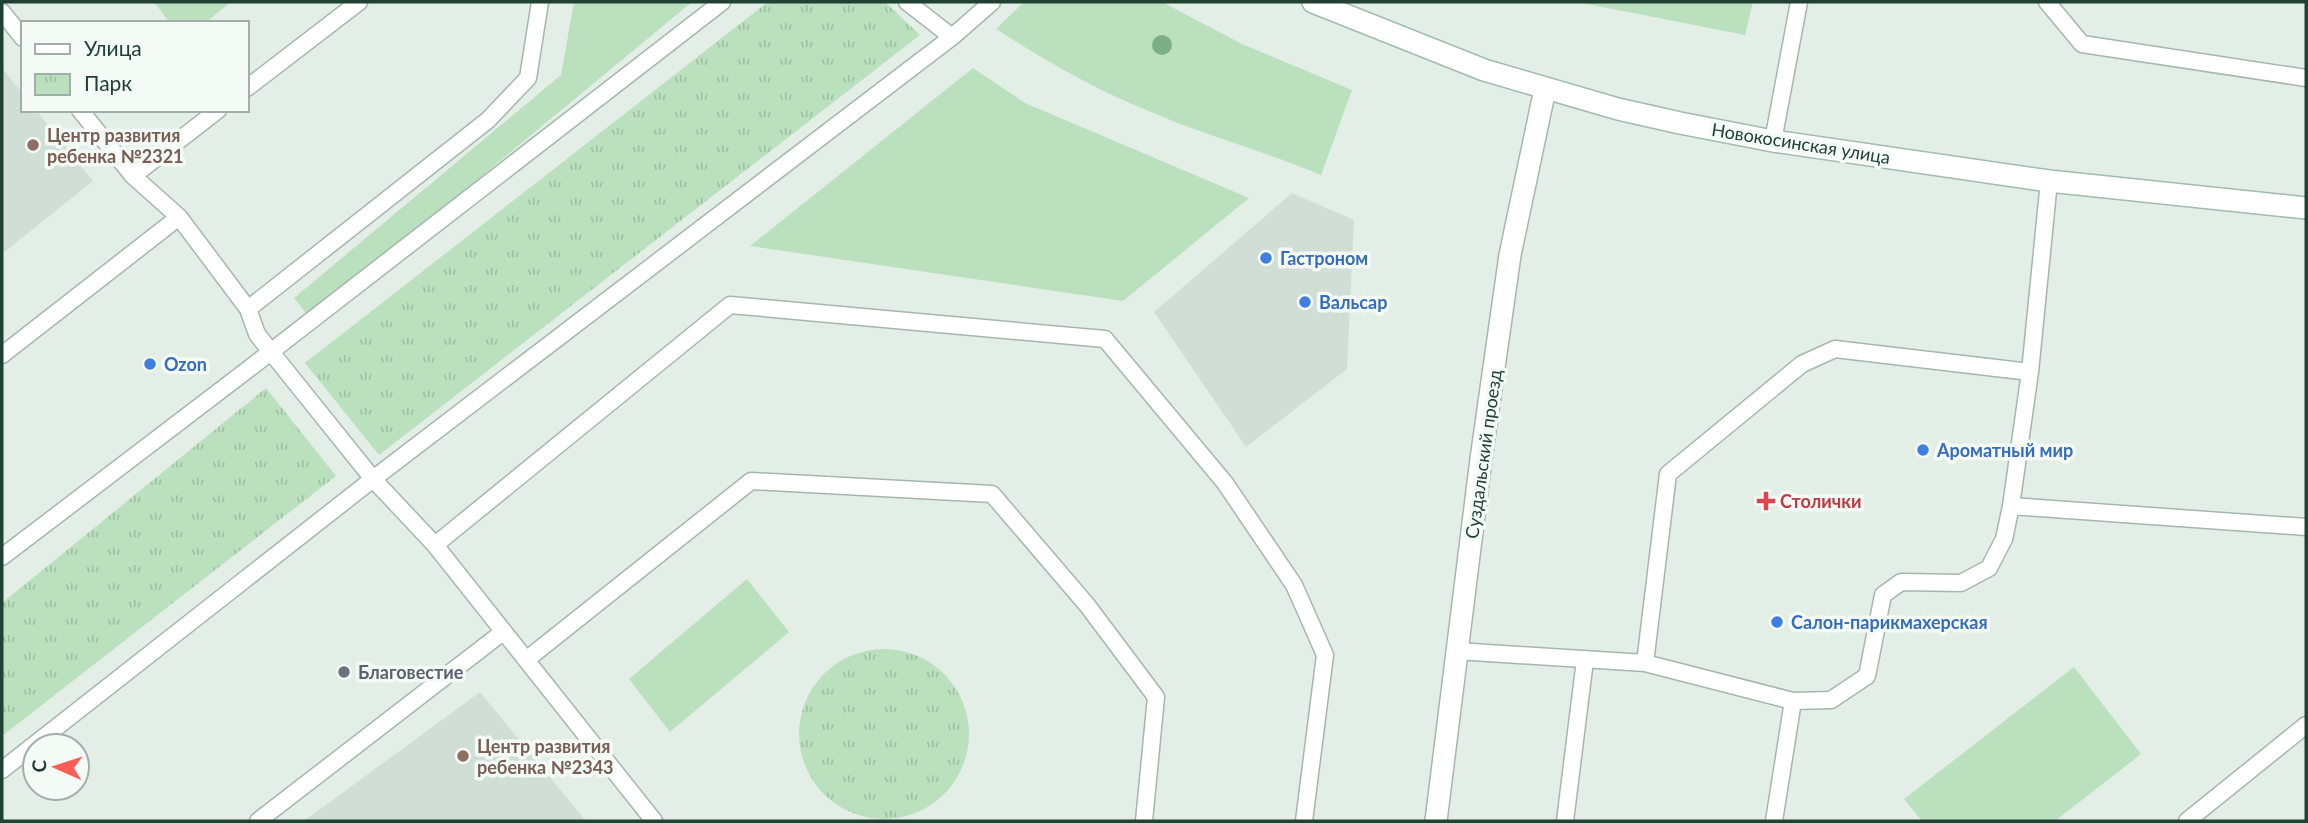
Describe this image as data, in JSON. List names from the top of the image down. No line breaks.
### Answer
{"streets":{"street":["Новокосинская улица","Суздальский проезд"]},"crossings":[["Новокосинская улица","Суздальский проезд"]],"places":{"other":["Центр развития ребенка №2321","Гастроном","Вальсар","Ozon","Ароматный мир","Салон-парикмахерская","Благовестие","Центр развития ребенка №2343"],"health":["Столички"]},"legend":["Улица","Парк"],"north":"left"}
